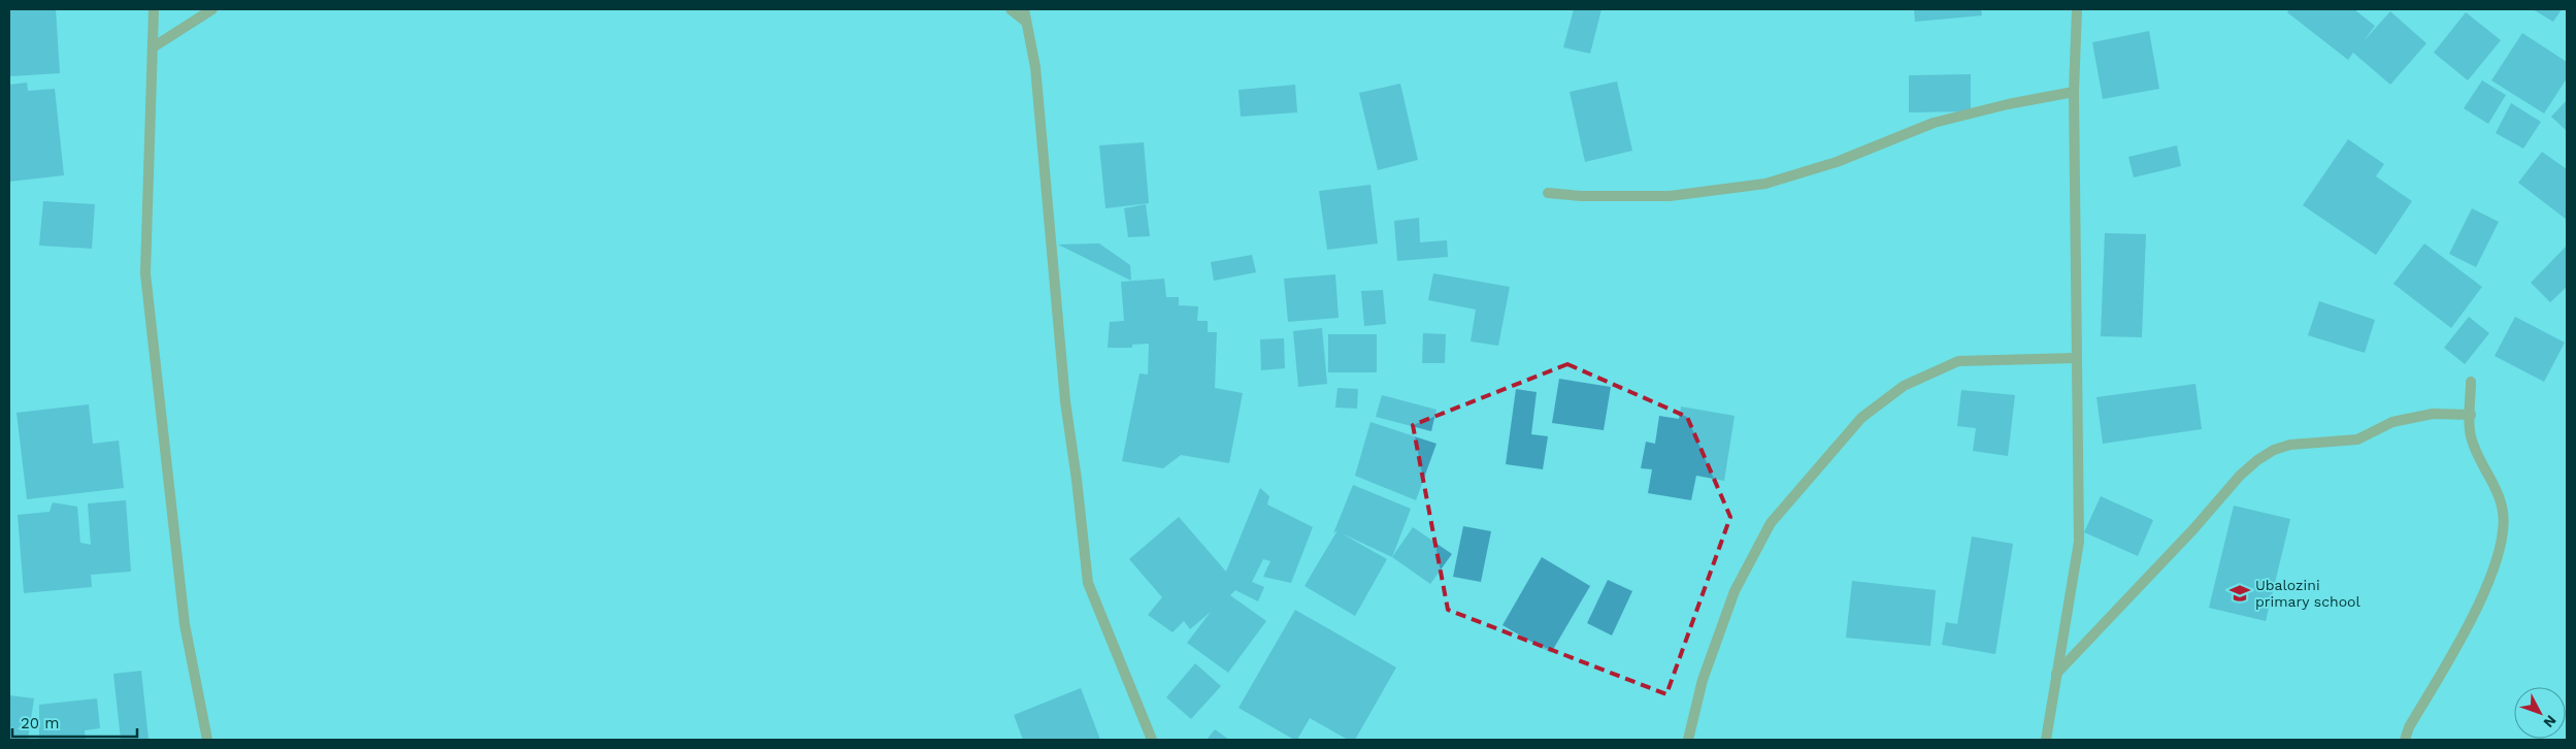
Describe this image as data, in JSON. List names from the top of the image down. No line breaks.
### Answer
{"places":{"school or university":["Ubalozini primary school"]},"scale_bar":"20 m","north":"bottom right"}
